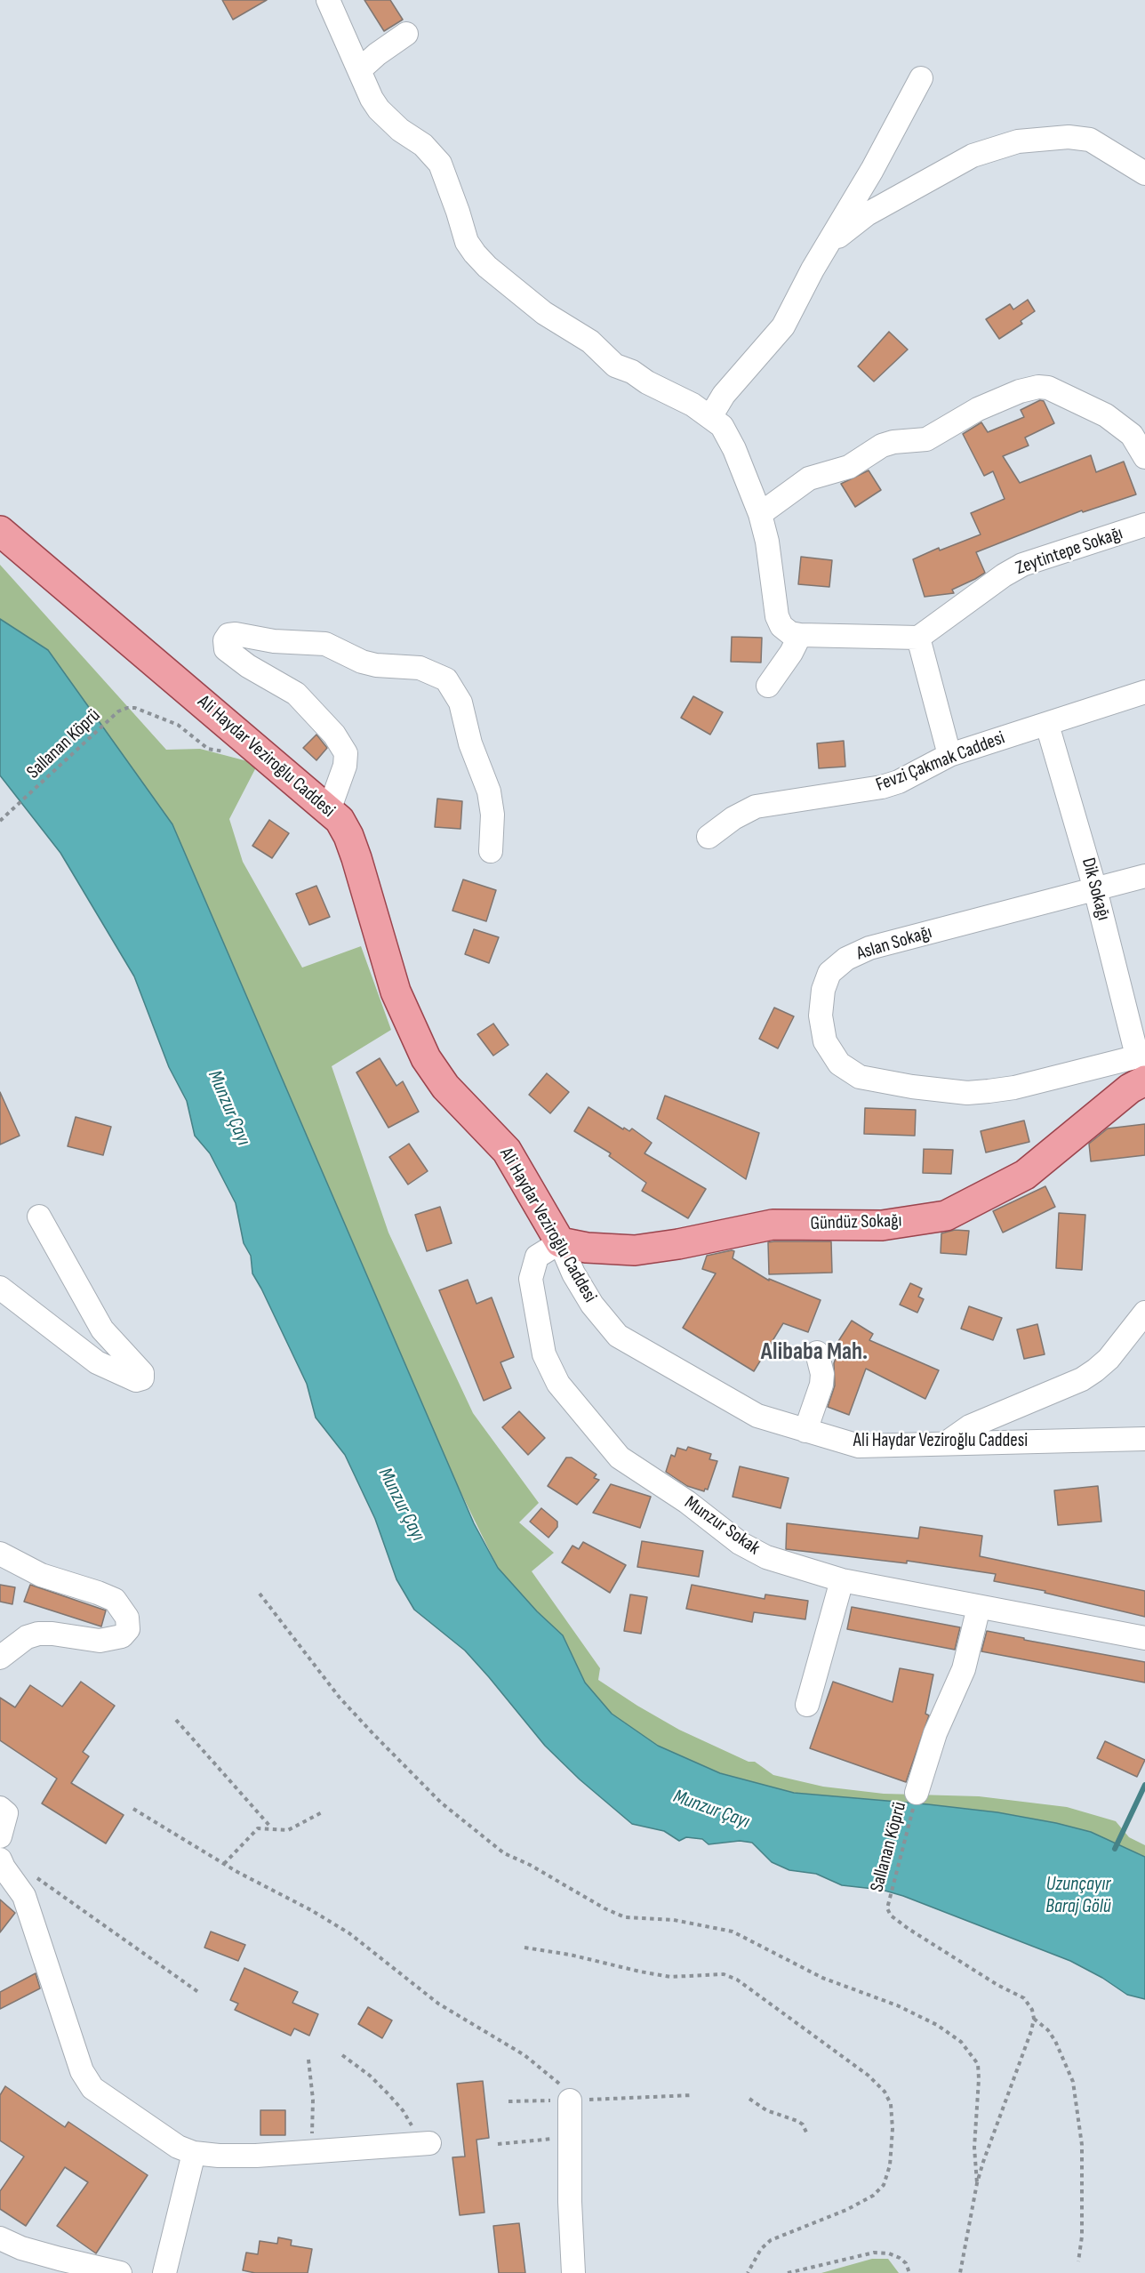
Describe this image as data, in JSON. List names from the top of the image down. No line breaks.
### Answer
{"streets":{"main road":["Ali Haydar Veziroğlu Caddesi","Gündüz Sokağı"],"street":["Zeytintepe Sokağı","Fevzi Çakmak Caddesi","Dik Sokağı","Aslan Sokağı","Munzur Sokak"],"path":["Sallanan Köprü"]},"crossings":[["Ali Haydar Veziroğlu Caddesi","Gündüz Sokağı"],["Ali Haydar Veziroğlu Caddesi","Munzur Sokak"],["Fevzi Çakmak Caddesi","Dik Sokağı"],["Dik Sokağı","Aslan Sokağı"],["Dik Sokağı","Gündüz Sokağı"],["Aslan Sokağı","Gündüz Sokağı"],["Gündüz Sokağı","Munzur Sokak"]],"districts":["Alibaba Mah."],"water":["Munzur Çayı","Uzunçayır Baraj Gölü"]}
